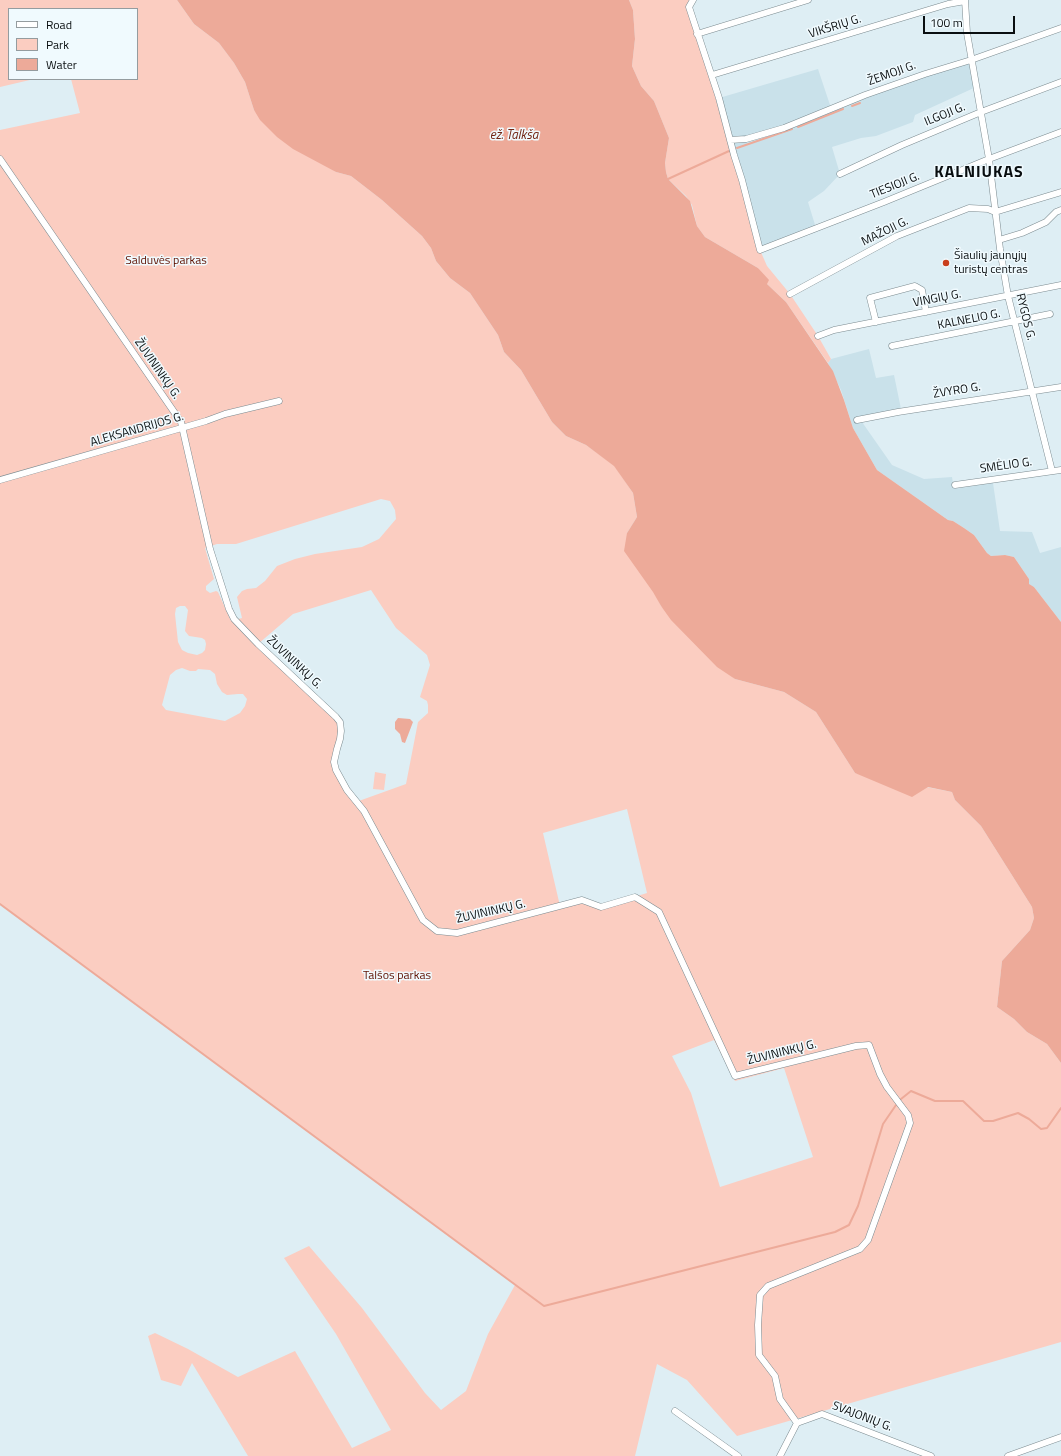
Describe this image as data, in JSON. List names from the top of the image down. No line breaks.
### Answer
{"streets":{"street":["VIKŠRIŲ G.","ŽEMOJI G.","ILGOJI G.","TIESIOJI G.","MAŽOJI G.","VINGIŲ G.","RYGOS G.","KALNELIO G.","ŽUVININKŲ G.","ŽVYRO G.","ALEKSANDRIJOS G.","SMĖLIO G.","SVAJONIŲ G."]},"crossings":[["VIKŠRIŲ G.","RYGOS G."],["ŽEMOJI G.","TIESIOJI G."],["ŽEMOJI G.","RYGOS G."],["ILGOJI G.","RYGOS G."],["TIESIOJI G.","RYGOS G."],["MAŽOJI G.","RYGOS G."],["VINGIŲ G.","RYGOS G."],["RYGOS G.","KALNELIO G."],["RYGOS G.","ŽVYRO G."],["RYGOS G.","SMĖLIO G."],["ŽUVININKŲ G.","ALEKSANDRIJOS G."],["ŽUVININKŲ G.","SVAJONIŲ G."]],"districts":["KALNIUKAS"],"water":["ež. Talkša"],"parks":["Salduvės parkas","Talšos parkas"],"places":["Šiaulių jaunųjų turistų centras"],"legend":["Road","Park","Water"],"scale_bar":"100 m"}
